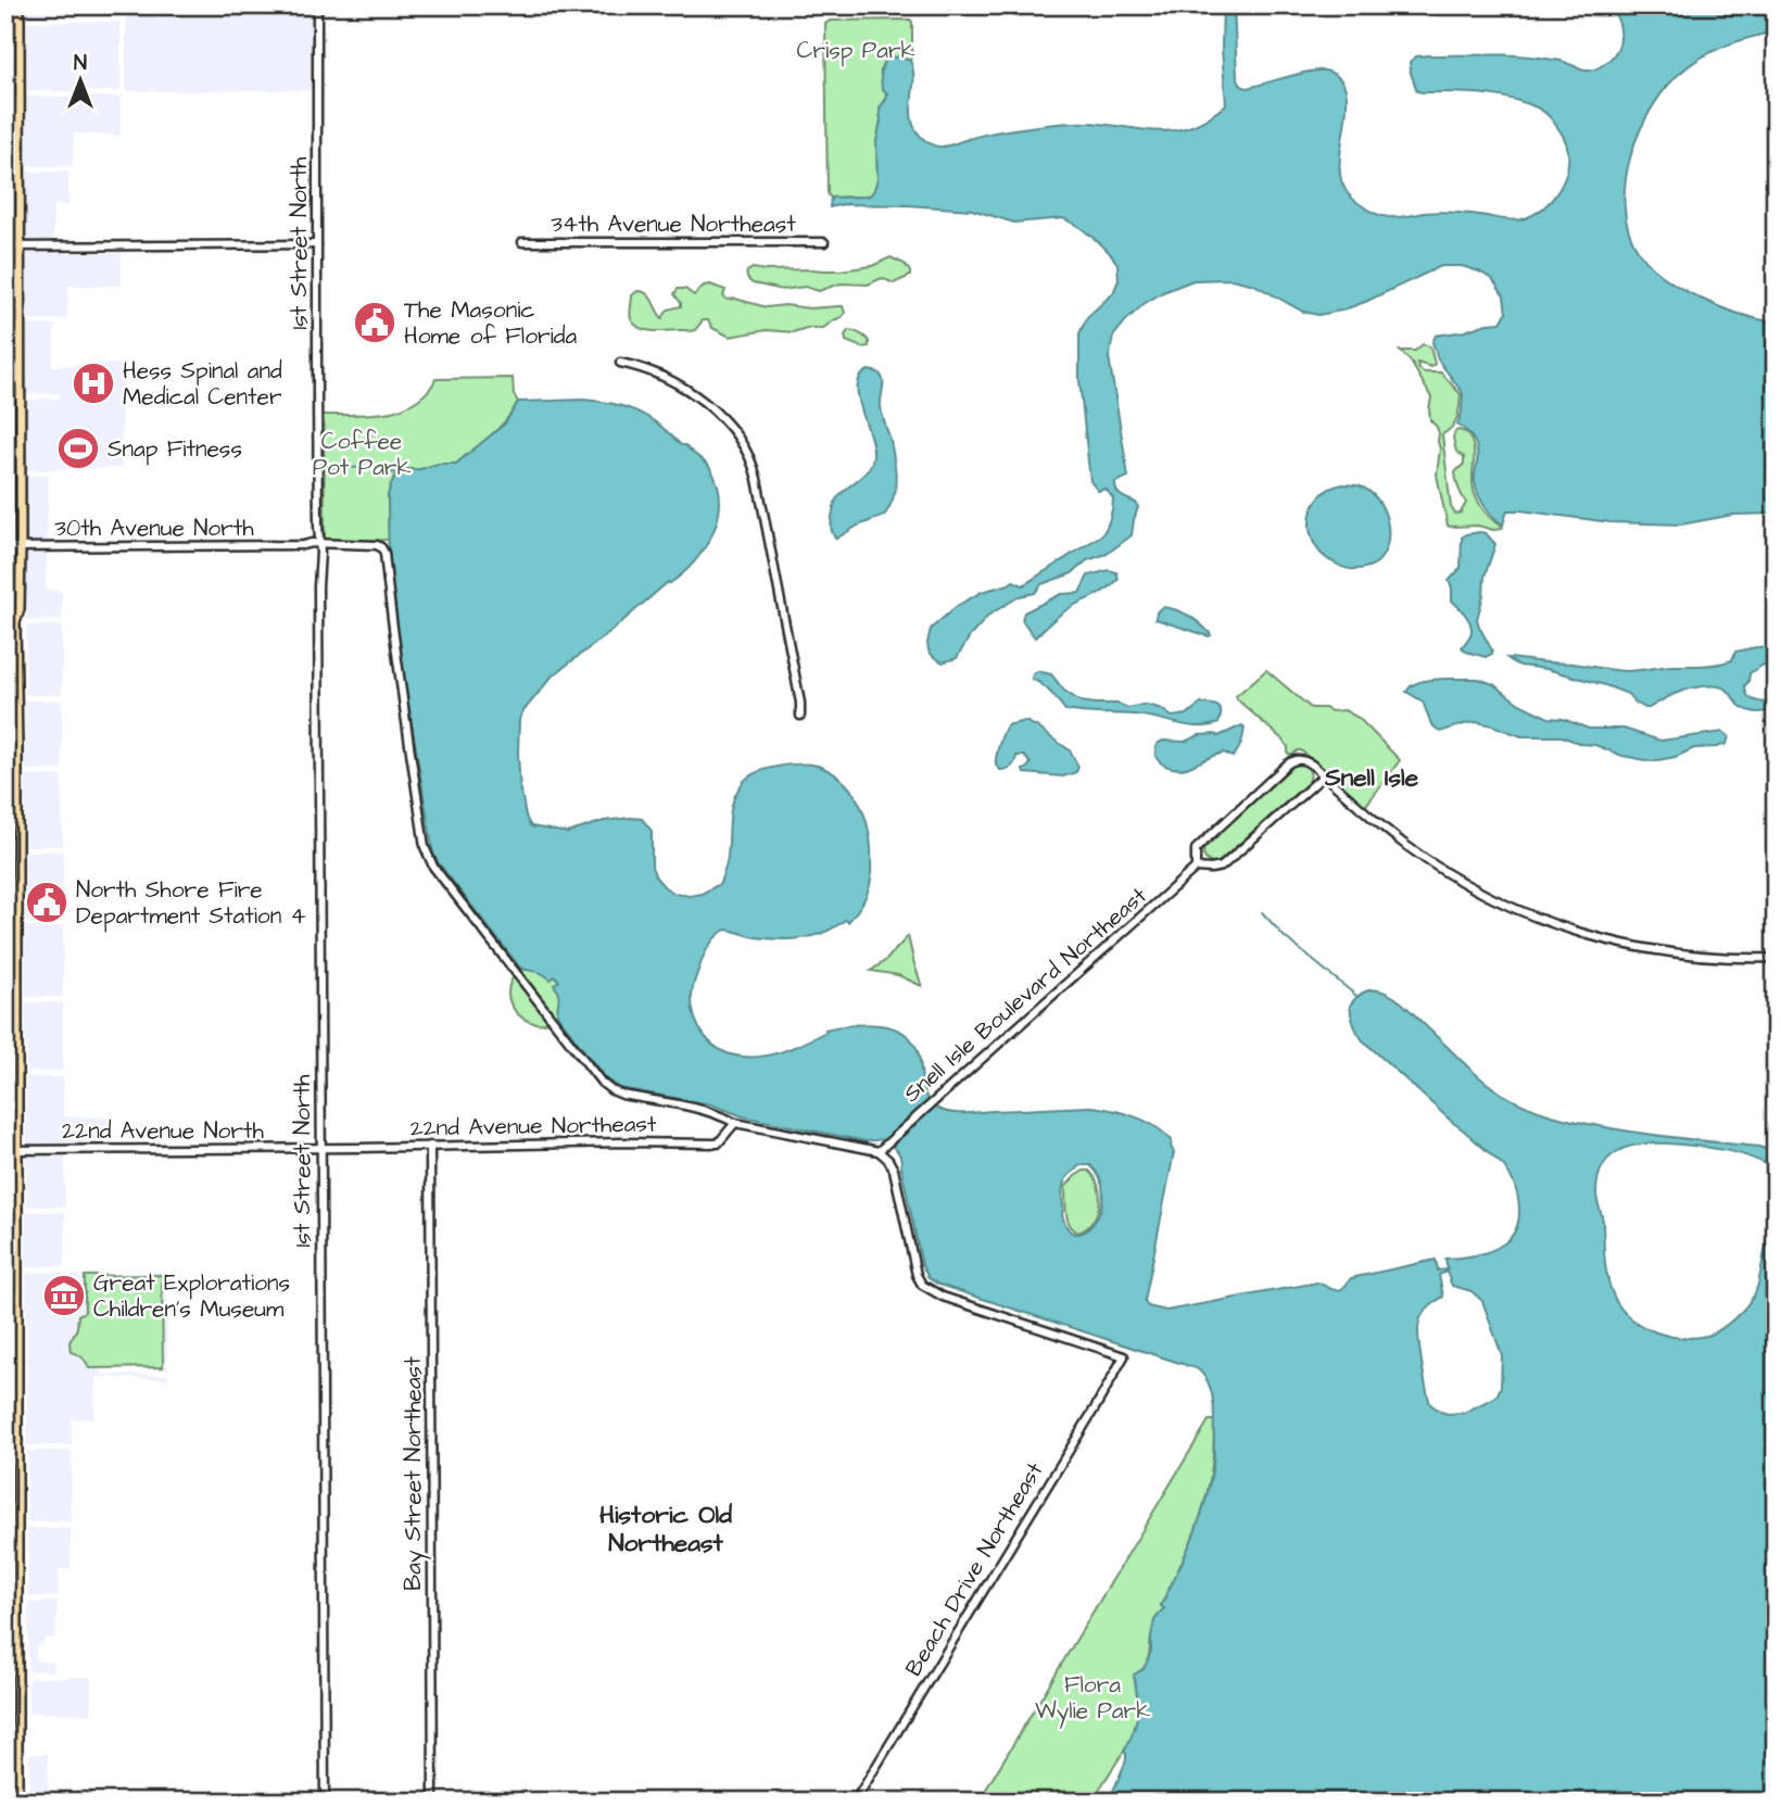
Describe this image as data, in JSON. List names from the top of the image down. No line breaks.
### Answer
{"streets":{"street":["34th Avenue Northeast","1st Street North","30th Avenue North","Snell Isle Boulevard Northeast","22nd Avenue Northeast","22nd Avenue North","Bay Street Northeast","Beach Drive Northeast"]},"crossings":[["1st Street North","30th Avenue North"],["1st Street North","22nd Avenue Northeast"],["1st Street North","22nd Avenue North"],["Snell Isle Boulevard Northeast","Beach Drive Northeast"],["22nd Avenue Northeast","22nd Avenue North"],["22nd Avenue Northeast","Bay Street Northeast"]],"districts":["Snell Isle","Historic Old Northeast"],"parks":["Crisp Park","Coffee Pot Park","Flora Wylie Park"],"places":{"public building":["The Masonic Home of Florida","North Shore Fire Department Station 4"],"hospital":["Hess Spinal and Medical Center"],"sports":["Snap Fitness"],"museum":["Great Explorations Children's Museum"]},"north":"top"}
